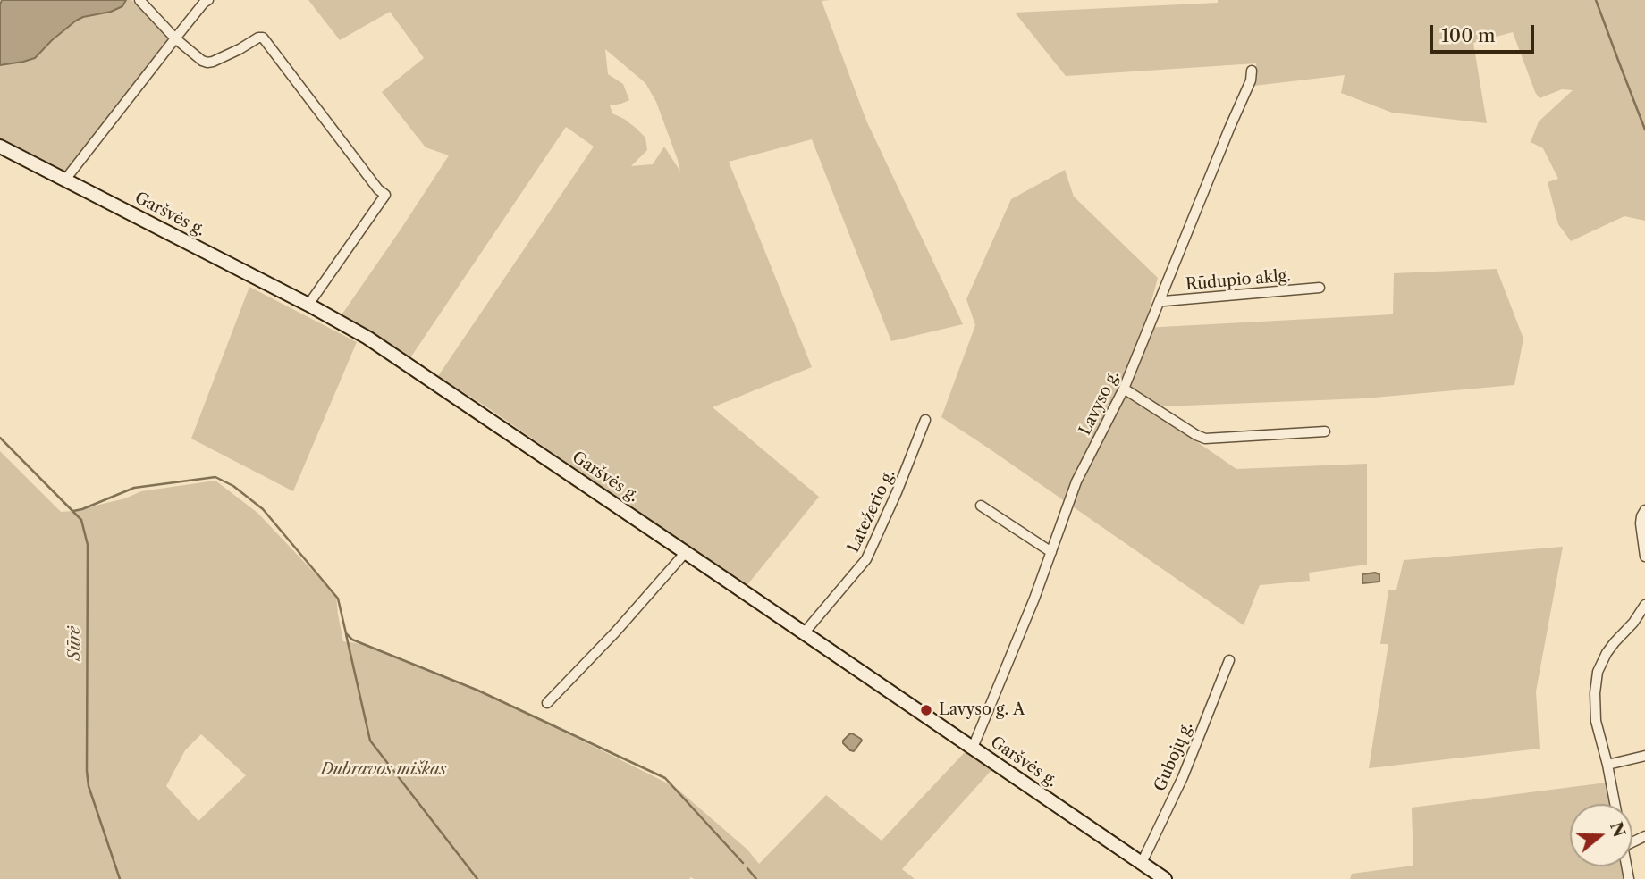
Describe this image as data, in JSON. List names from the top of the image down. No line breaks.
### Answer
{"streets":{"main road":["Garšvės g."],"street":["Rūdupio aklg.","Lavyso g.","Latežerio g.","Gubojų g."]},"crossings":[["Garšvės g.","Lavyso g."],["Garšvės g.","Latežerio g."],["Garšvės g.","Gubojų g."],["Rūdupio aklg.","Lavyso g."]],"water":["Sūrė"],"parks":["Dubravos miškas"],"places":["Lavyso g. A"],"scale_bar":"100 m","north":"right"}
